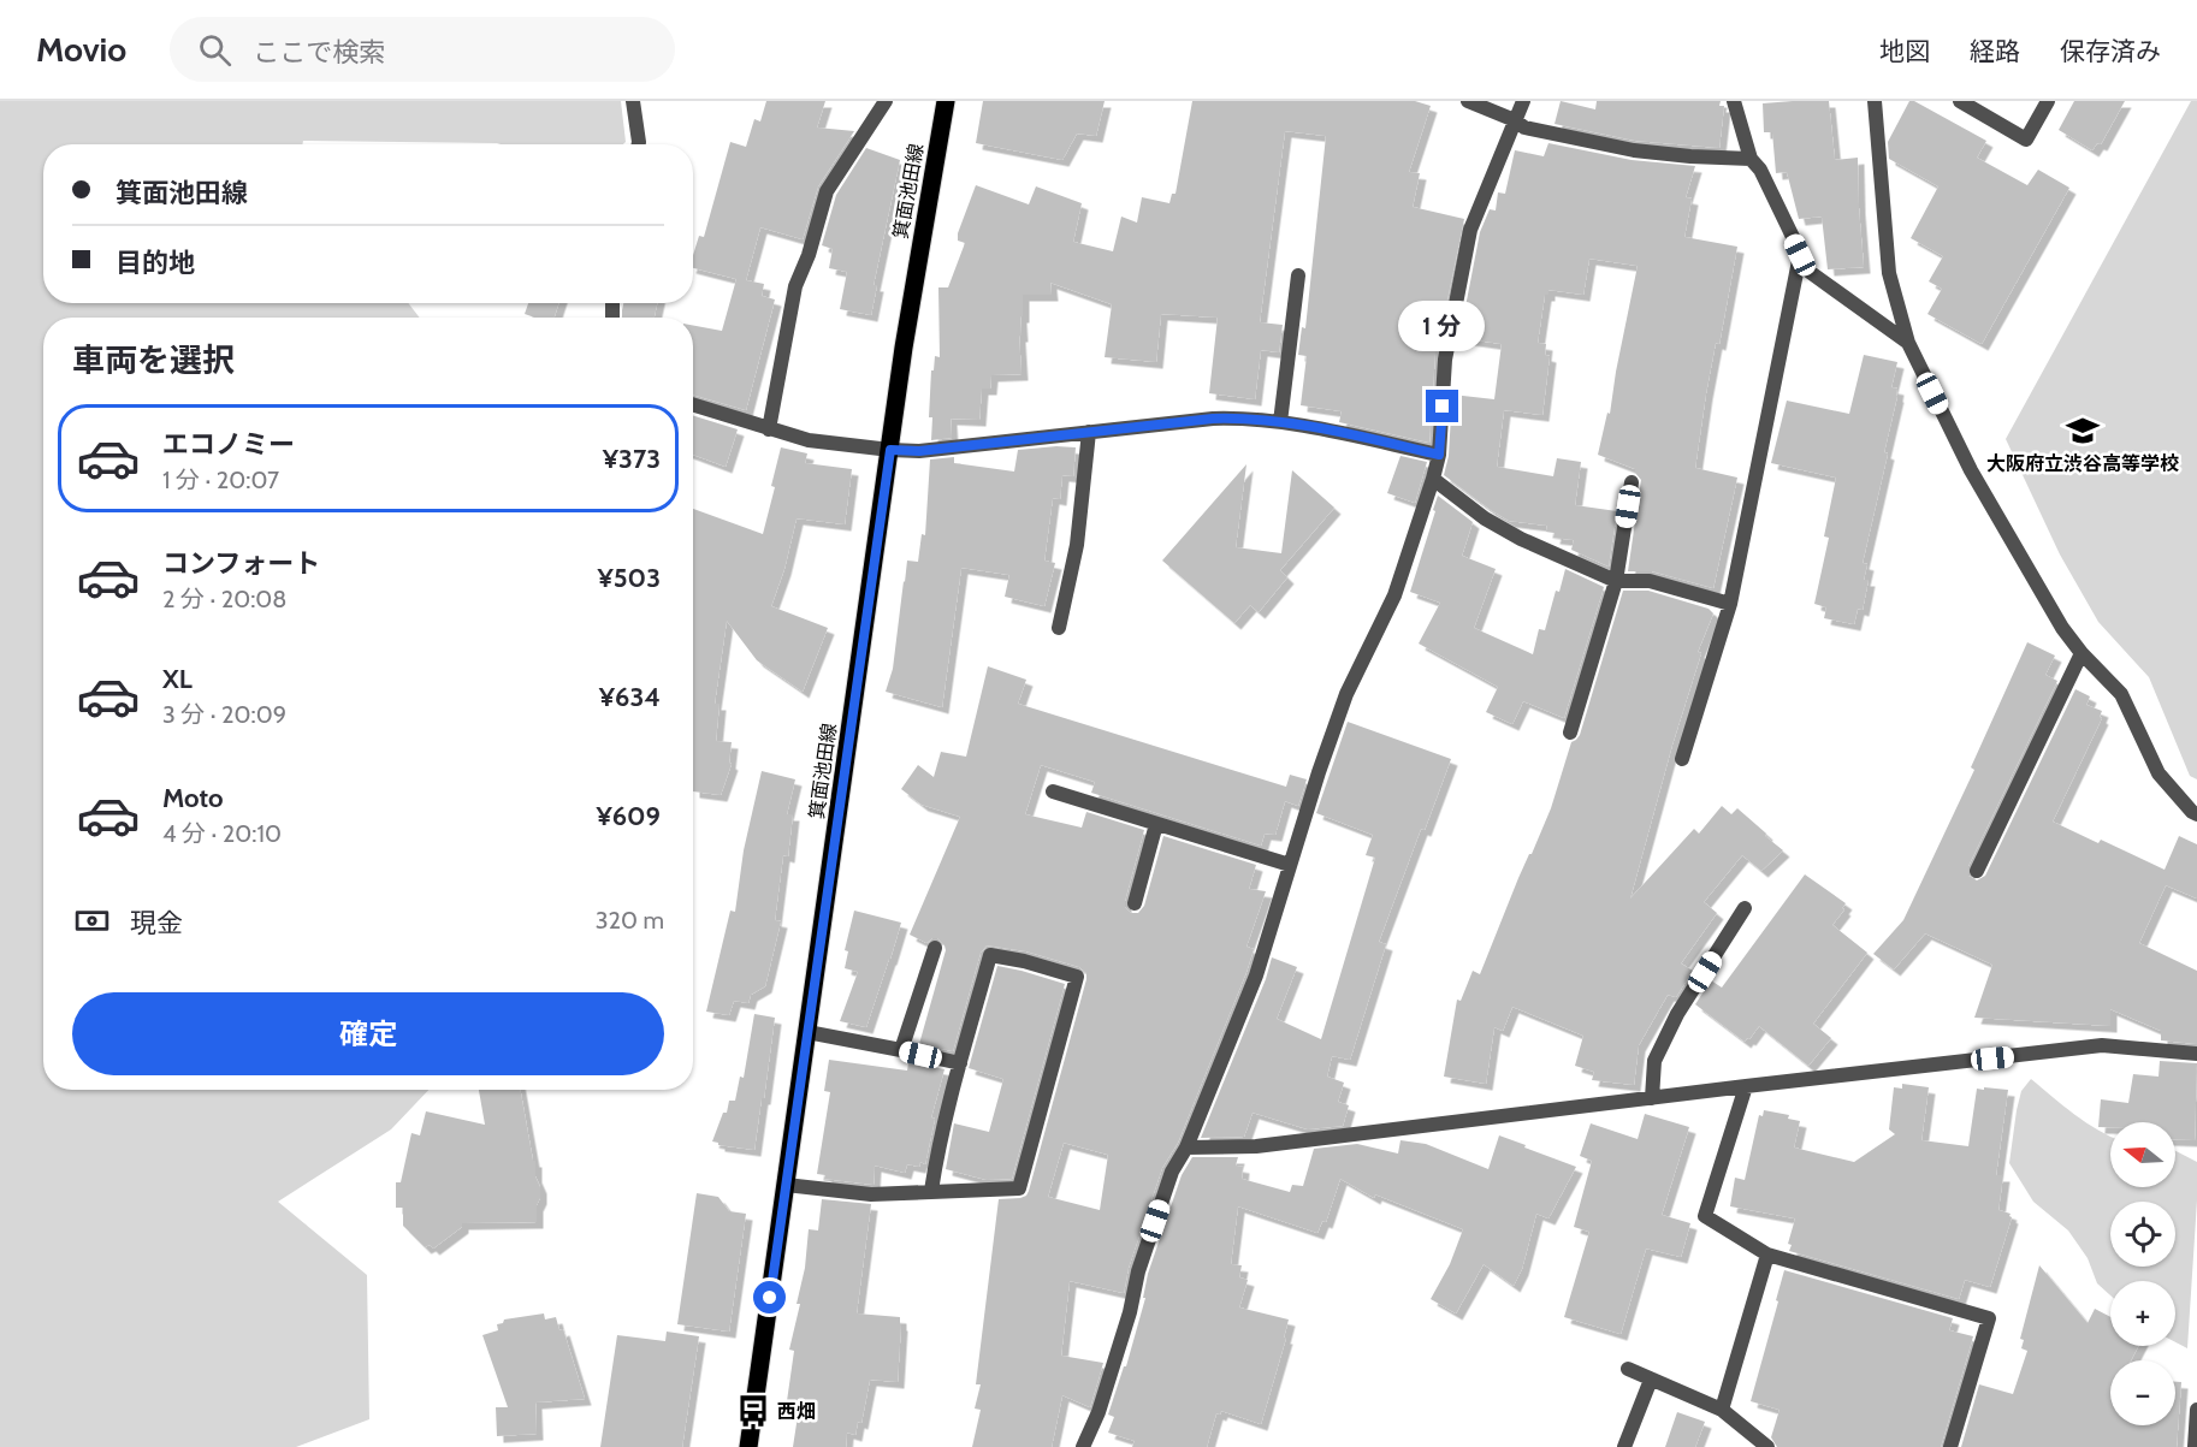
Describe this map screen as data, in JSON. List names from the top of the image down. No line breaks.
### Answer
{"streets":{"main road":["箕面池田線"]},"places":{"school or university":["大阪府立渋谷高等学校"],"bus stop":["西畑"]},"north":"left","page":{"header":"Movio","search":"ここで検索","nav":["地図","経路","保存済み"],"banner":["箕面池田線","目的地"],"bubble":"1 分","heading":"車両を選択","list":[{"name":"エコノミー","note":"1 分 · 20:07","value":"¥373"},{"name":"コンフォート","note":"2 分 · 20:08","value":"¥503"},{"name":"XL","note":"3 分 · 20:09","value":"¥634"},{"name":"Moto","note":"4 分 · 20:10","value":"¥609"}],"pay":["現金","320 m"],"buttons":"確定","map_buttons":["+","−"]}}
